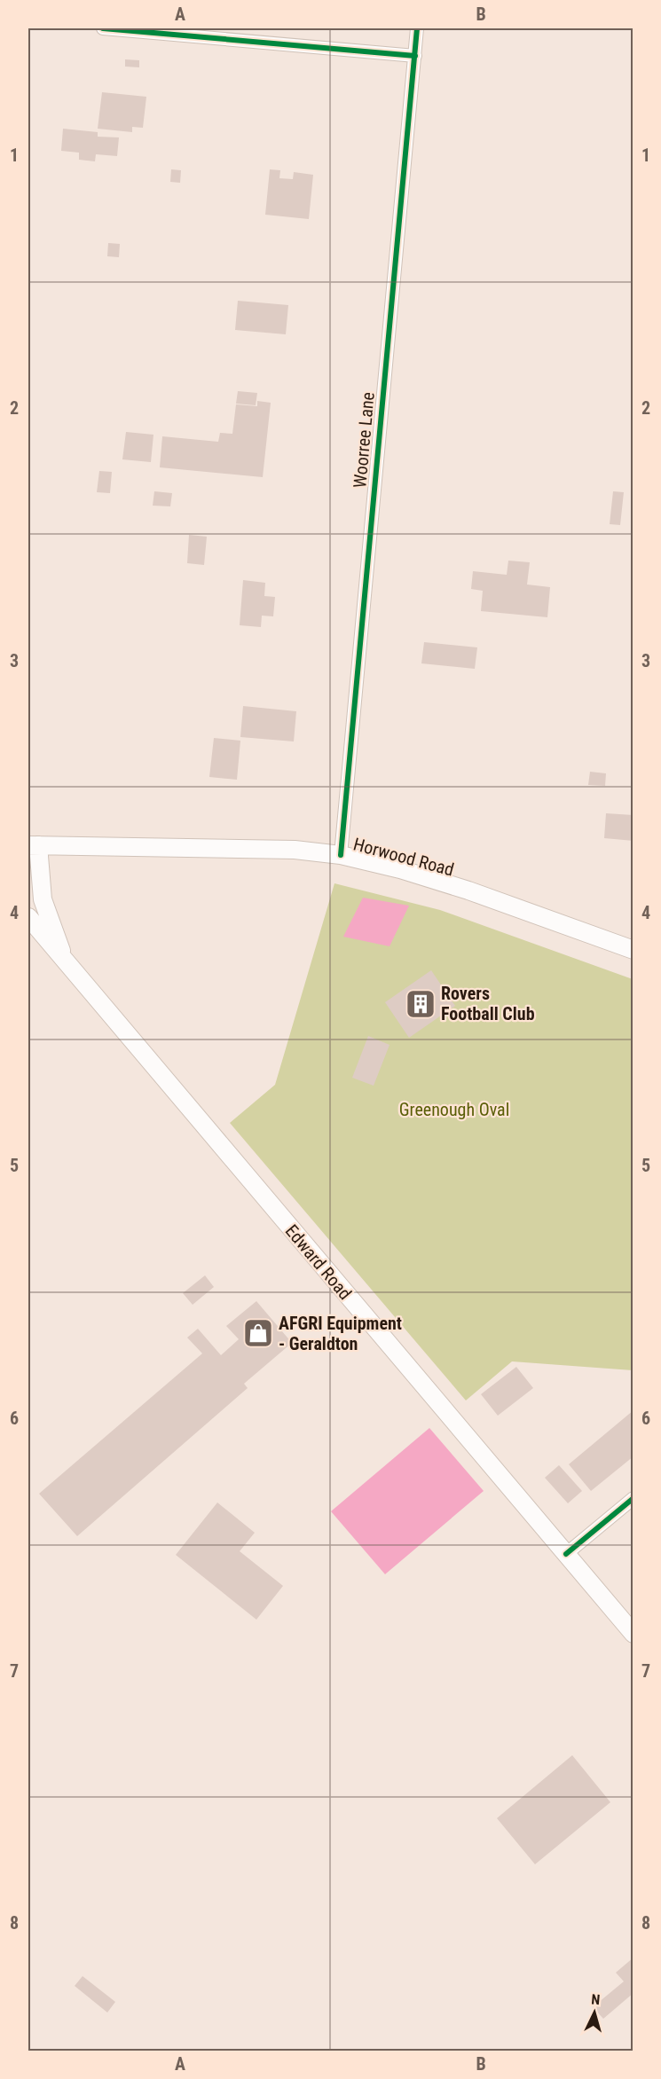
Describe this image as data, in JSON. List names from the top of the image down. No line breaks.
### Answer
{"streets":{"main road":["Horwood Road","Edward Road"],"street":["Woorree Lane"]},"crossings":[["Woorree Lane","Horwood Road"],["Horwood Road","Edward Road"]],"parks":["Greenough Oval"],"places":{"building":["Rovers Football Club"],"shop":["AFGRI Equipment - Geraldton"]},"north":"top","grid":{"columns":["A","B"],"rows":["1","2","3","4","5","6","7","8"]}}
